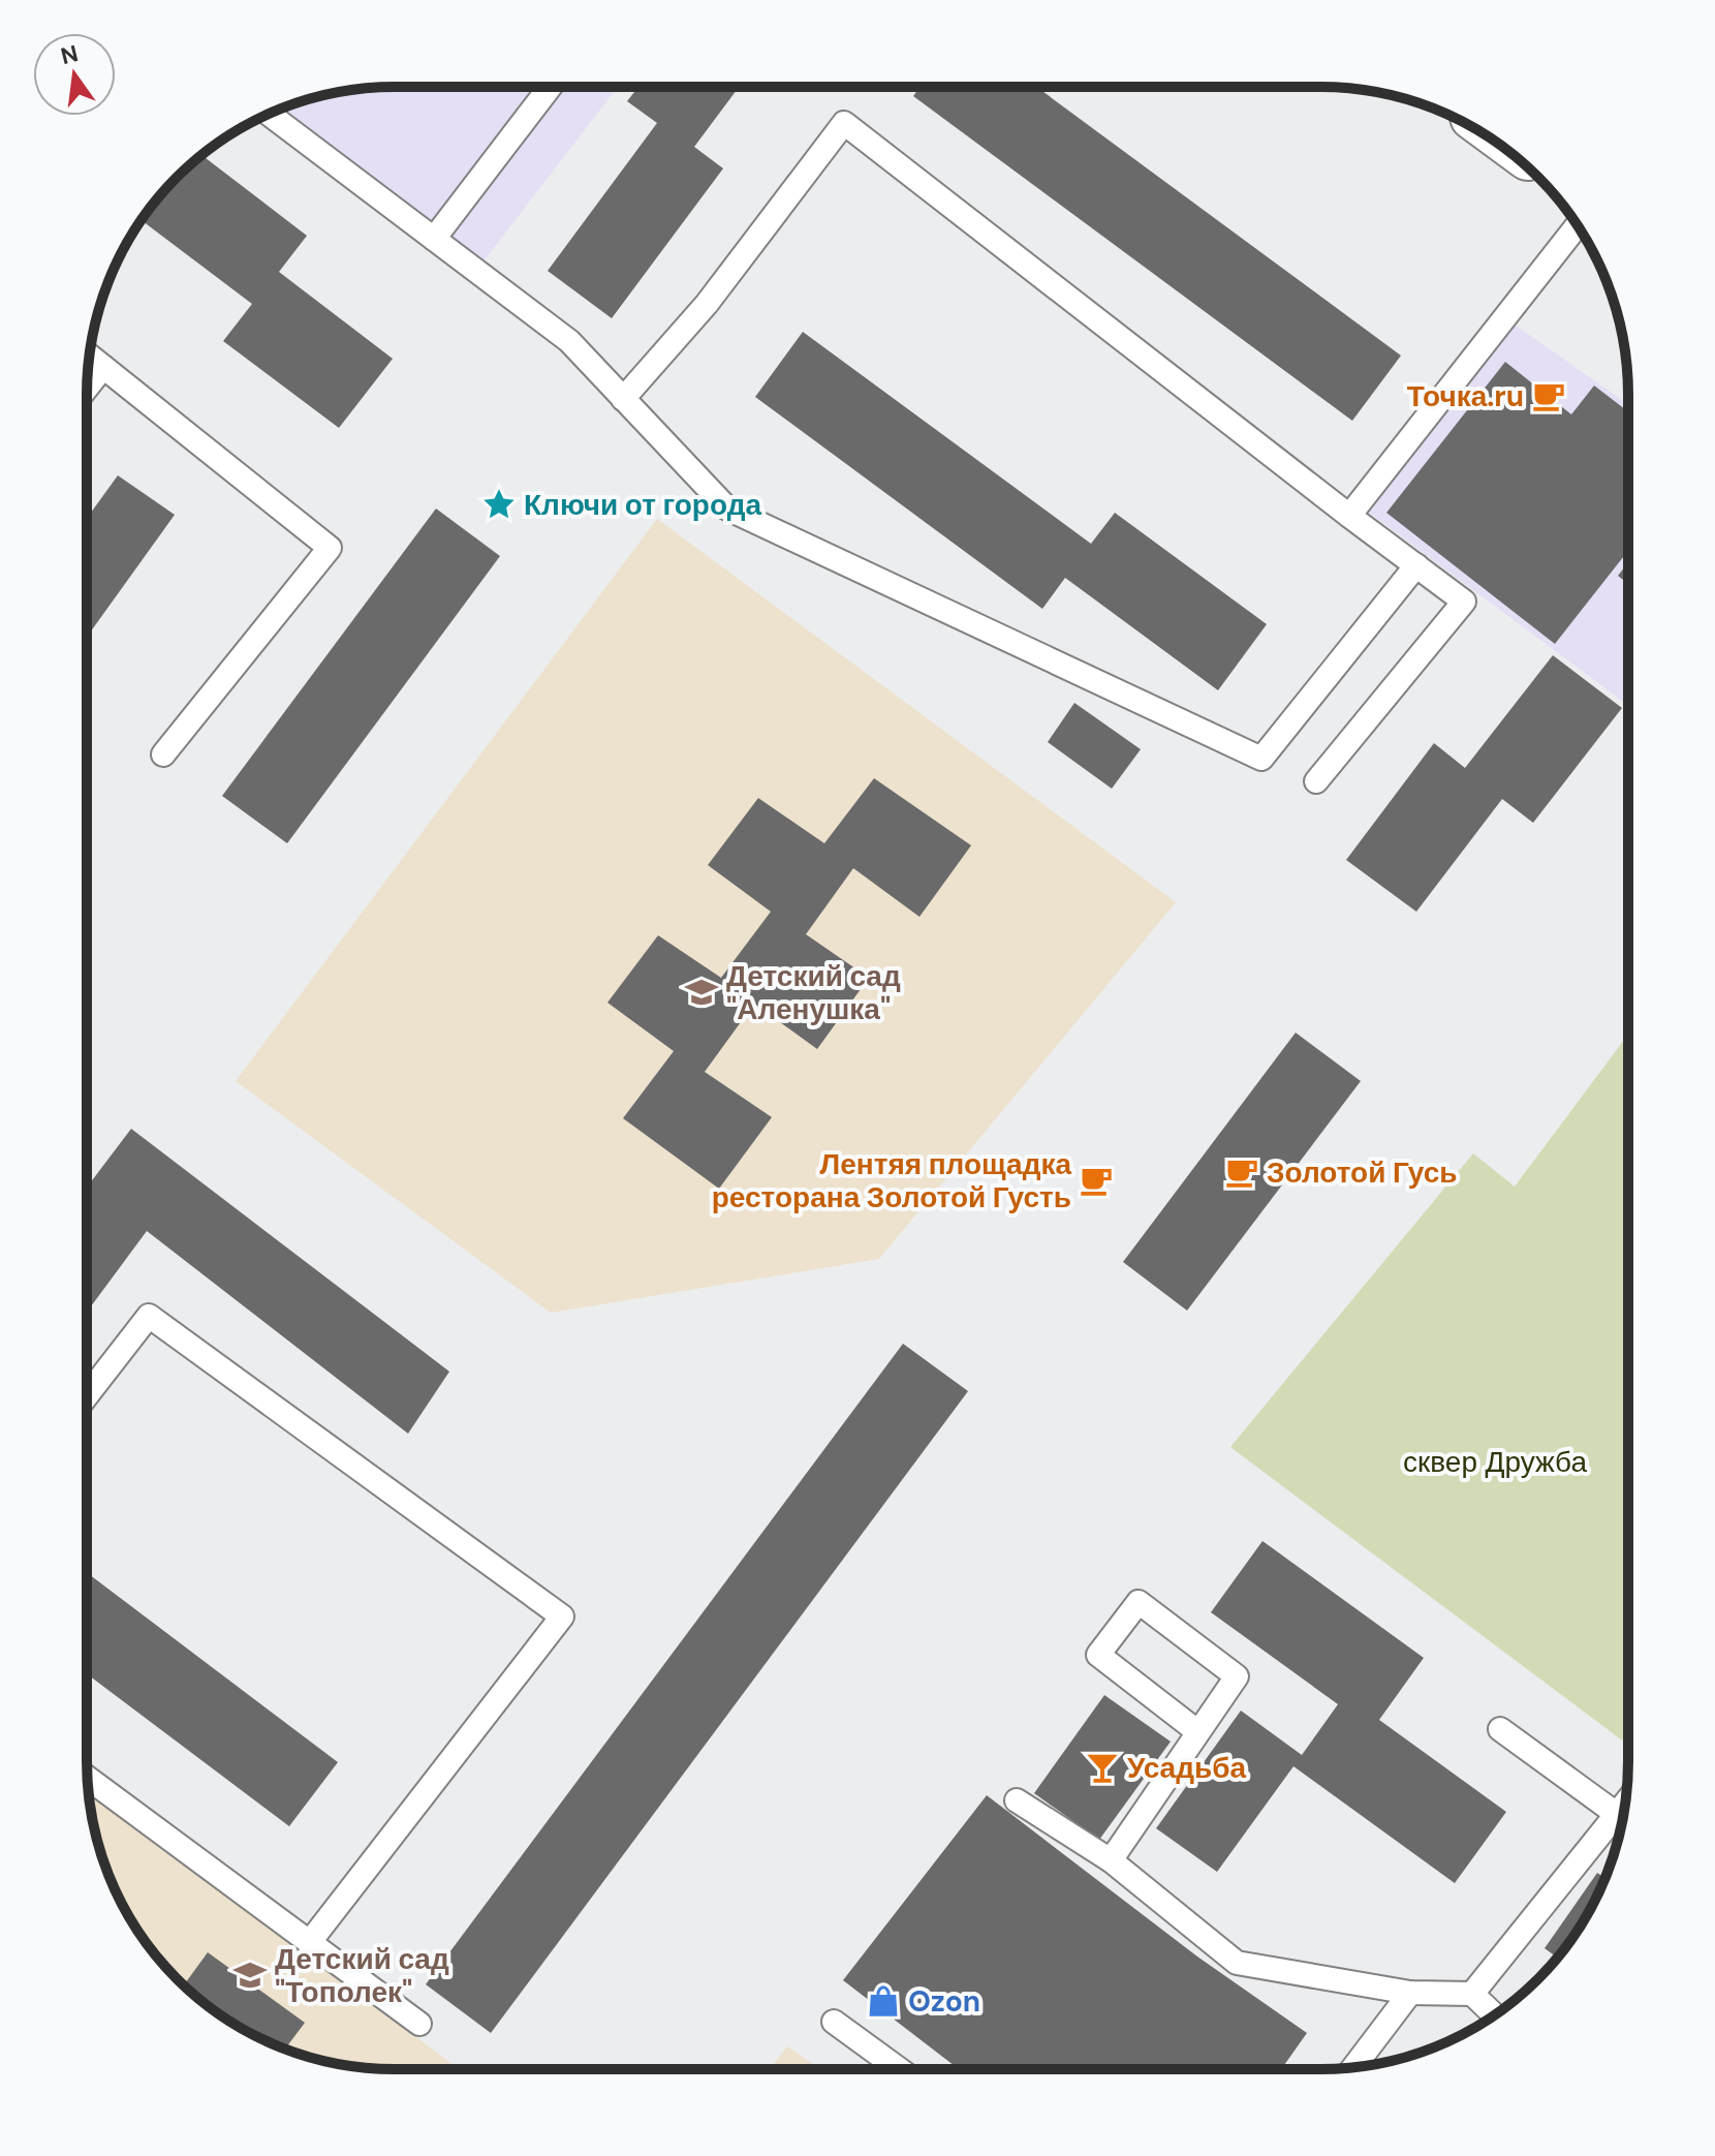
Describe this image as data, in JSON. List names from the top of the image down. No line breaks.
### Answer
{"parks":["сквер Дружба"],"places":{"cafe":["Точка.ru","Золотой Гусь","Лентяя площадка ресторана Золотой Густь"],"place":["Ключи от города"],"school or university":["Детский сад \"Аленушка\"","Детский сад \"Тополек\""],"bar":["Усадьба"],"shop":["Ozon"]},"north":"top"}
